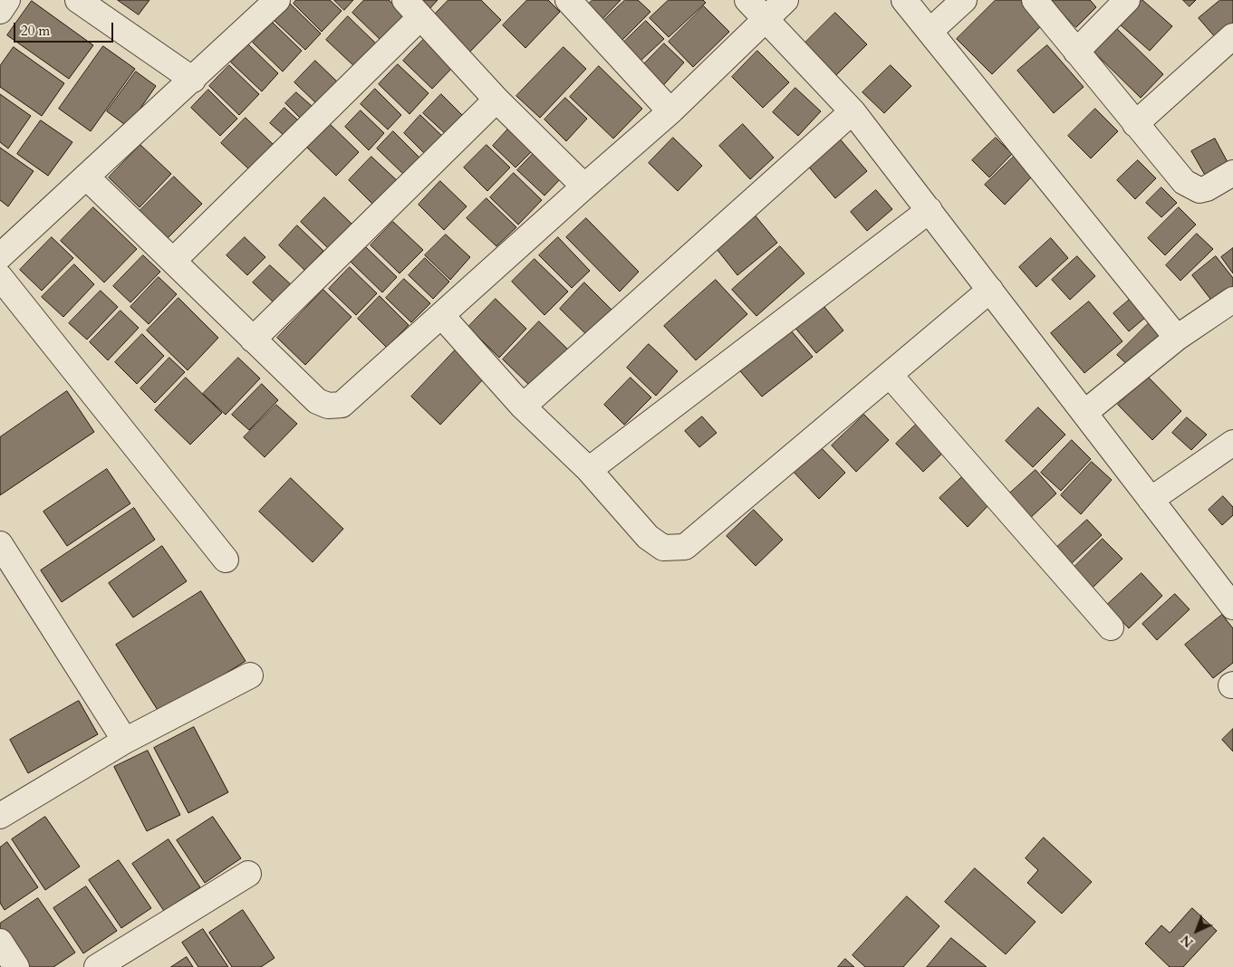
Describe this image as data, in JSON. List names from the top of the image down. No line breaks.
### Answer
{"scale_bar":"20 m","north":"bottom left"}
